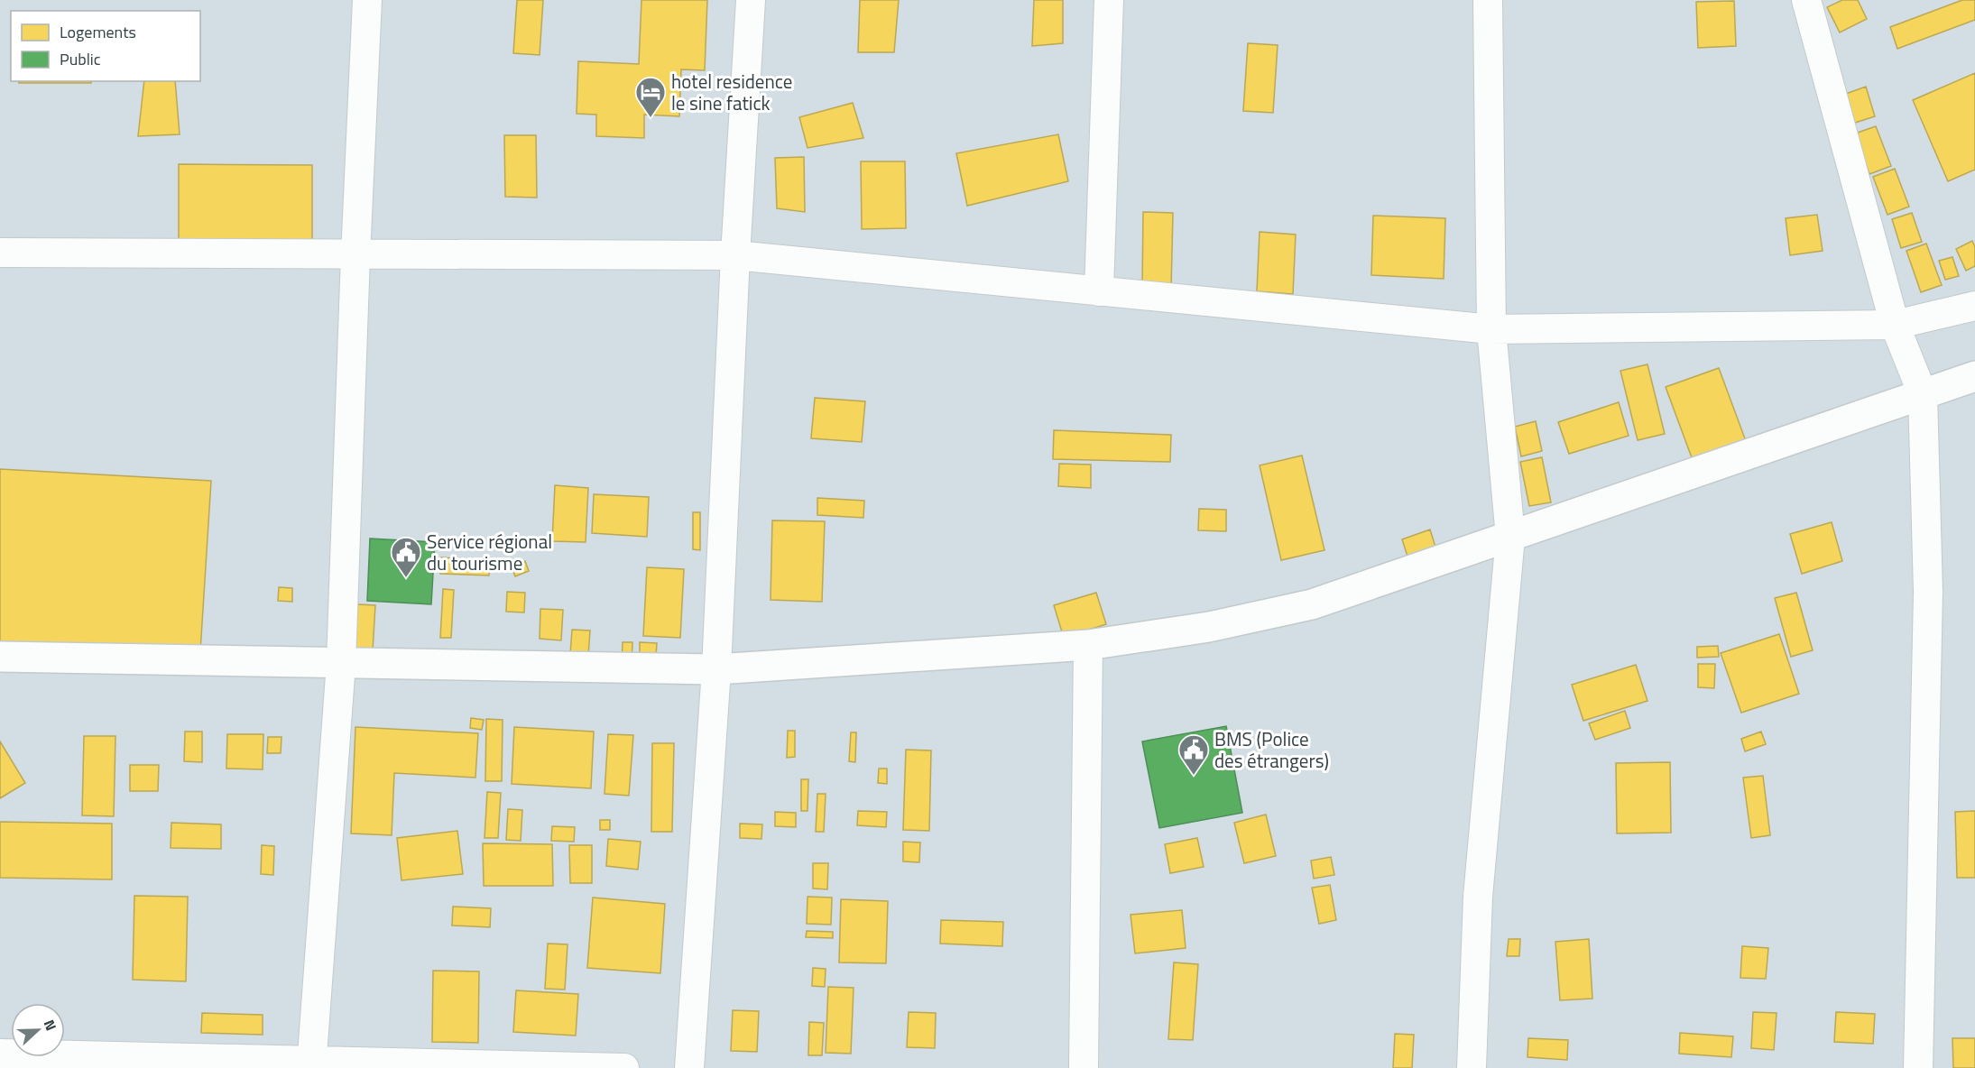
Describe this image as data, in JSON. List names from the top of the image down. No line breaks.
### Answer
{"places":{"hotel":["hotel residence le sine fatick"],"public building":["Service régional du tourisme","BMS (Police des étrangers)"]},"legend":["Logements","Public"],"north":"right"}
